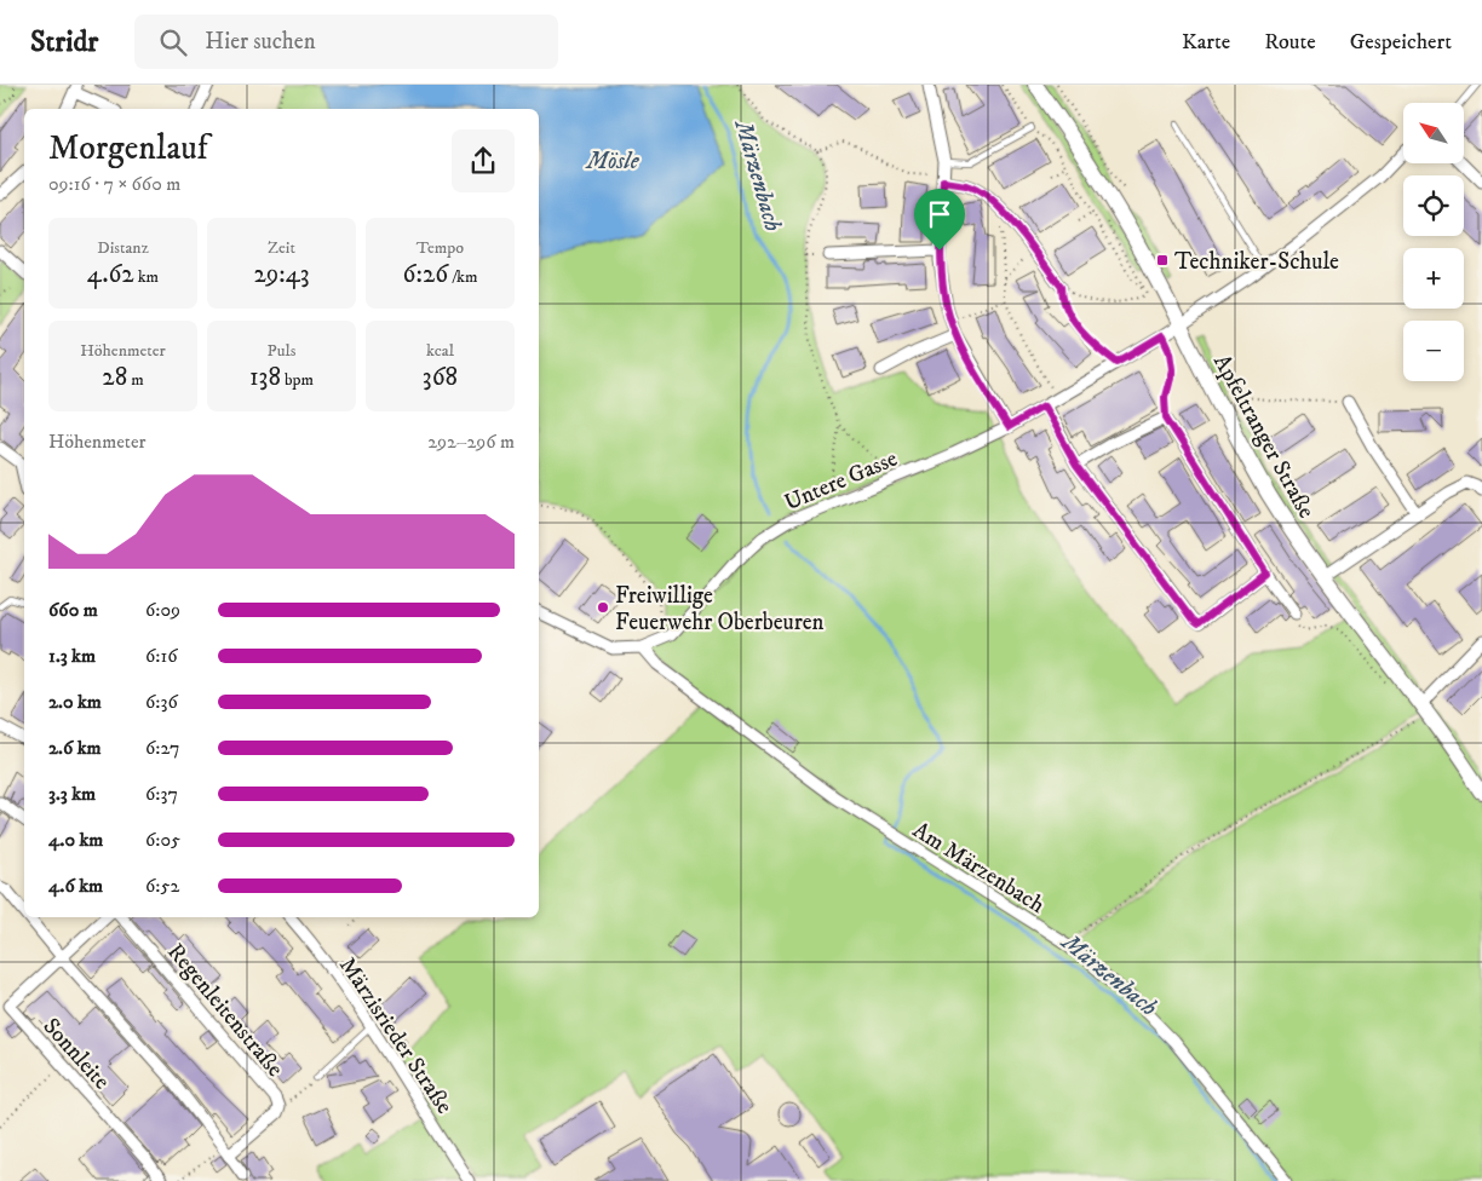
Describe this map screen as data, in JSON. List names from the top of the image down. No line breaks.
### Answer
{"streets":{"street":["Apfeltranger Straße","Untere Gasse","Am Märzenbach","Regenleitenstraße","Märzisrieder Straße","Sonnleite"]},"crossings":[["Apfeltranger Straße","Untere Gasse"],["Untere Gasse","Am Märzenbach"]],"water":["Mösle","Märzenbach"],"places":{"transit":["Techniker-Schule"],"other":["Freiwillige Feuerwehr Oberbeuren"]},"north":"top left","page":{"header":"Stridr","search":"Hier suchen","nav":["Karte","Route","Gespeichert"],"map_buttons":["+","−"],"heading":["Morgenlauf","09:16 · 7 × 660 m"],"stats":[["Distanz","4.62 km"],["Zeit","29:43"],["Tempo","6:26 /km"],["Höhenmeter","28 m"],["Puls","138 bpm"],["kcal","368"]],"chart":["Höhenmeter","292–296 m"],"list":[{"name":"660 m","note":"6:09"},{"name":"1.3 km","note":"6:16"},{"name":"2.0 km","note":"6:36"},{"name":"2.6 km","note":"6:27"},{"name":"3.3 km","note":"6:37"},{"name":"4.0 km","note":"6:05"},{"name":"4.6 km","note":"6:52"}]}}
